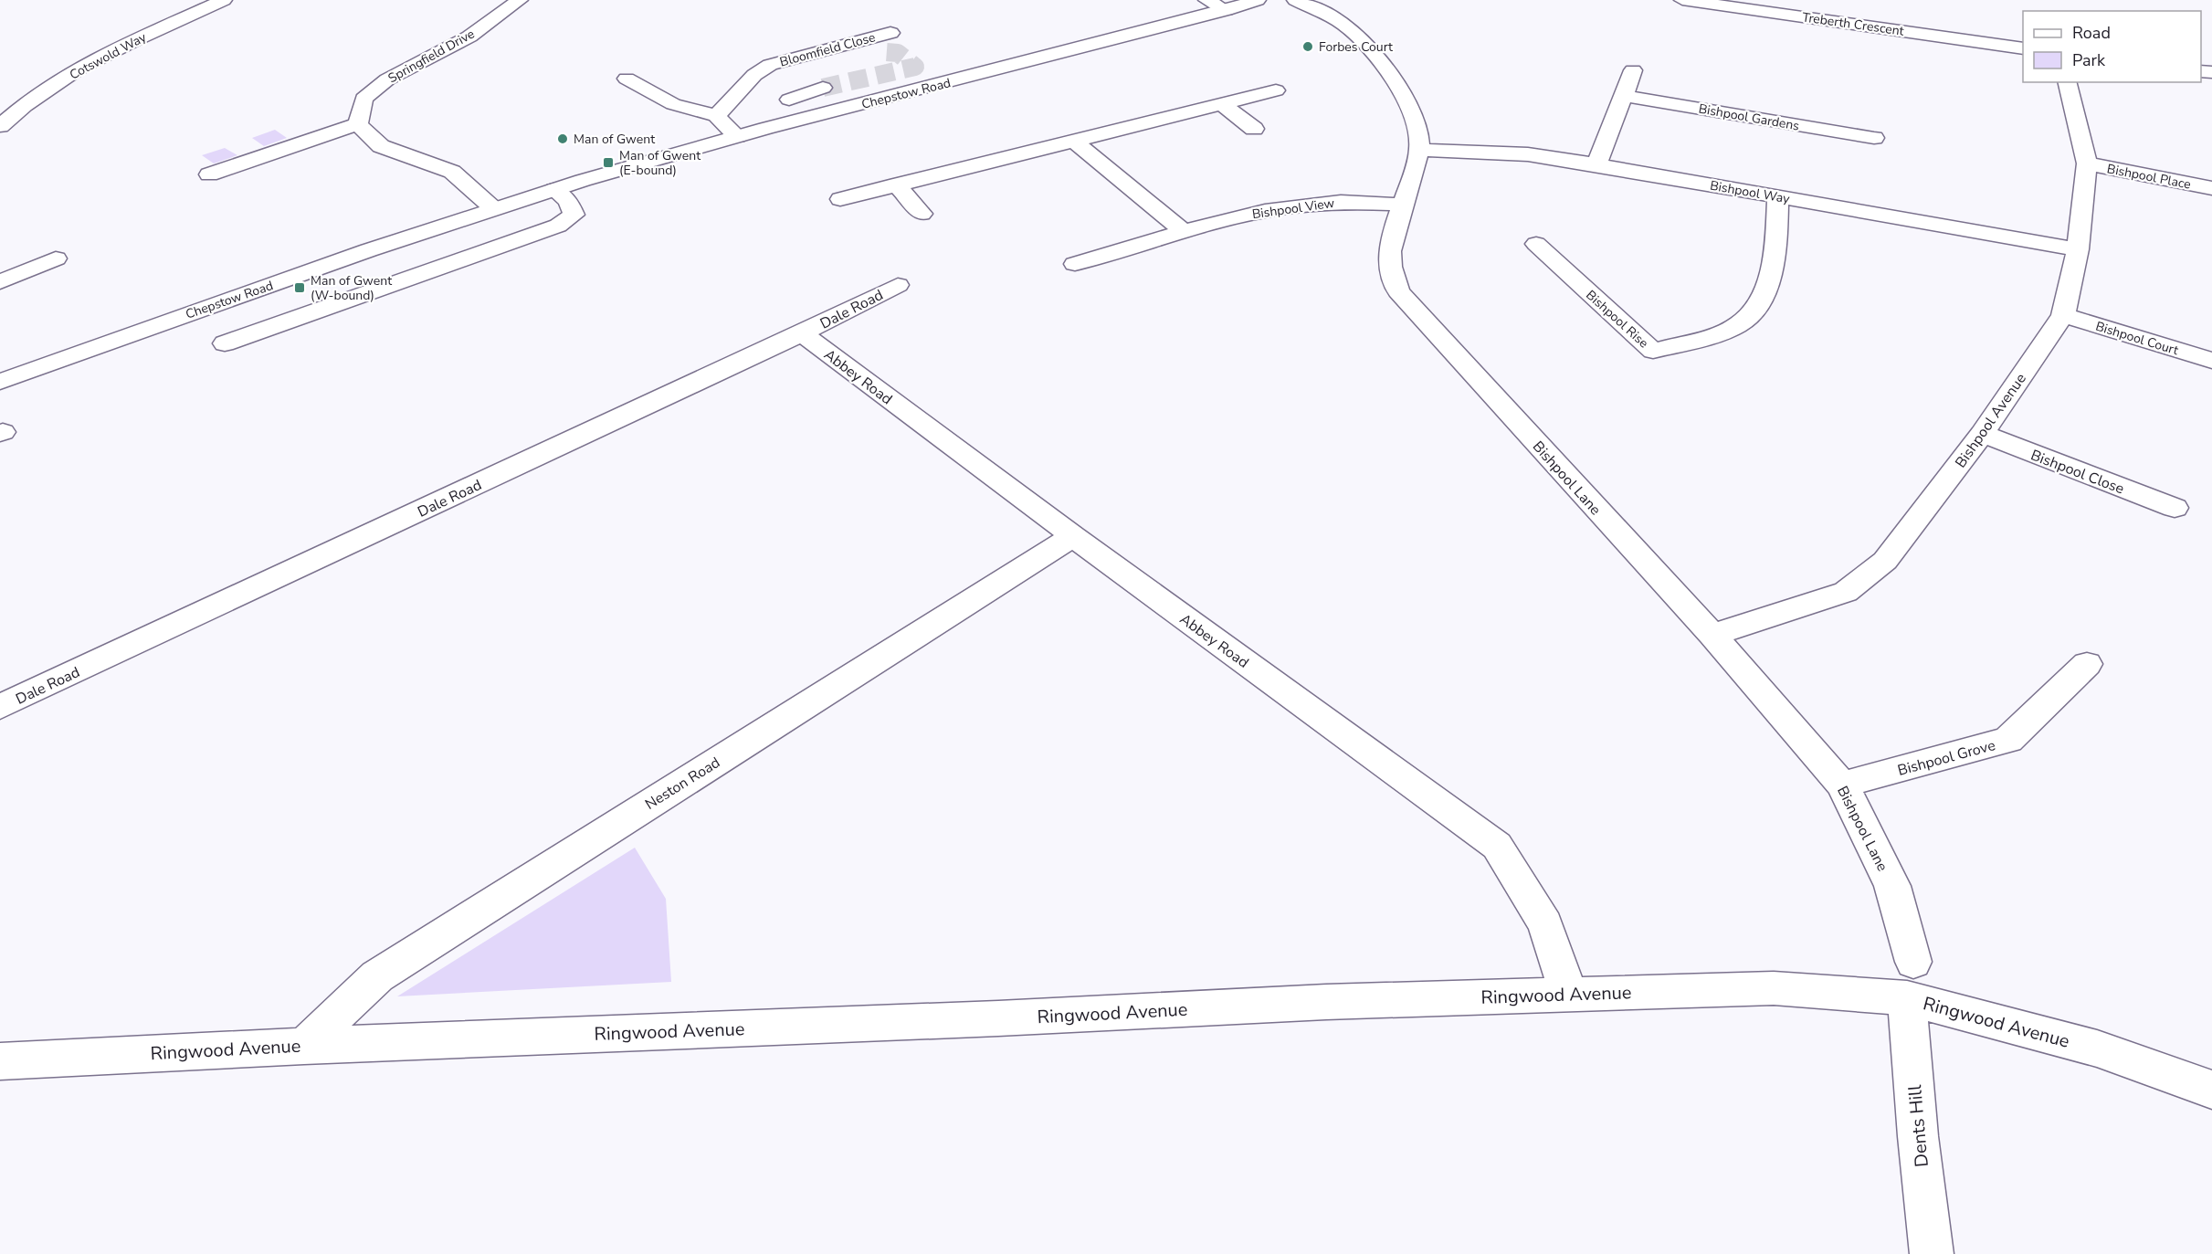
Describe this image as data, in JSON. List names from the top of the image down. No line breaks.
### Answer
{"streets":{"street":["Treberth Crescent","Bloomfield Close","Cotswold Way","Springfield Drive","Chepstow Road","Bishpool Gardens","Bishpool Place","Bishpool Way","Bishpool View","Dale Road","Bishpool Rise","Bishpool Court","Abbey Road","Bishpool Avenue","Bishpool Close","Bishpool Lane","Bishpool Grove","Neston Road","Ringwood Avenue","Dents Hill"]},"crossings":[["Bishpool Place","Bishpool Avenue"],["Bishpool Way","Bishpool Rise"],["Bishpool Way","Bishpool Avenue"],["Bishpool Way","Bishpool Lane"],["Bishpool View","Bishpool Lane"],["Dale Road","Abbey Road"],["Bishpool Court","Bishpool Avenue"],["Abbey Road","Neston Road"],["Abbey Road","Ringwood Avenue"],["Bishpool Avenue","Bishpool Close"],["Bishpool Avenue","Bishpool Lane"],["Bishpool Lane","Bishpool Grove"],["Bishpool Lane","Ringwood Avenue"],["Bishpool Lane","Dents Hill"],["Neston Road","Ringwood Avenue"],["Ringwood Avenue","Dents Hill"]],"places":{"other":["Forbes Court","Man of Gwent"],"transit":["Man of Gwent (E-bound)","Man of Gwent (W-bound)"]},"legend":["Road","Park"]}
